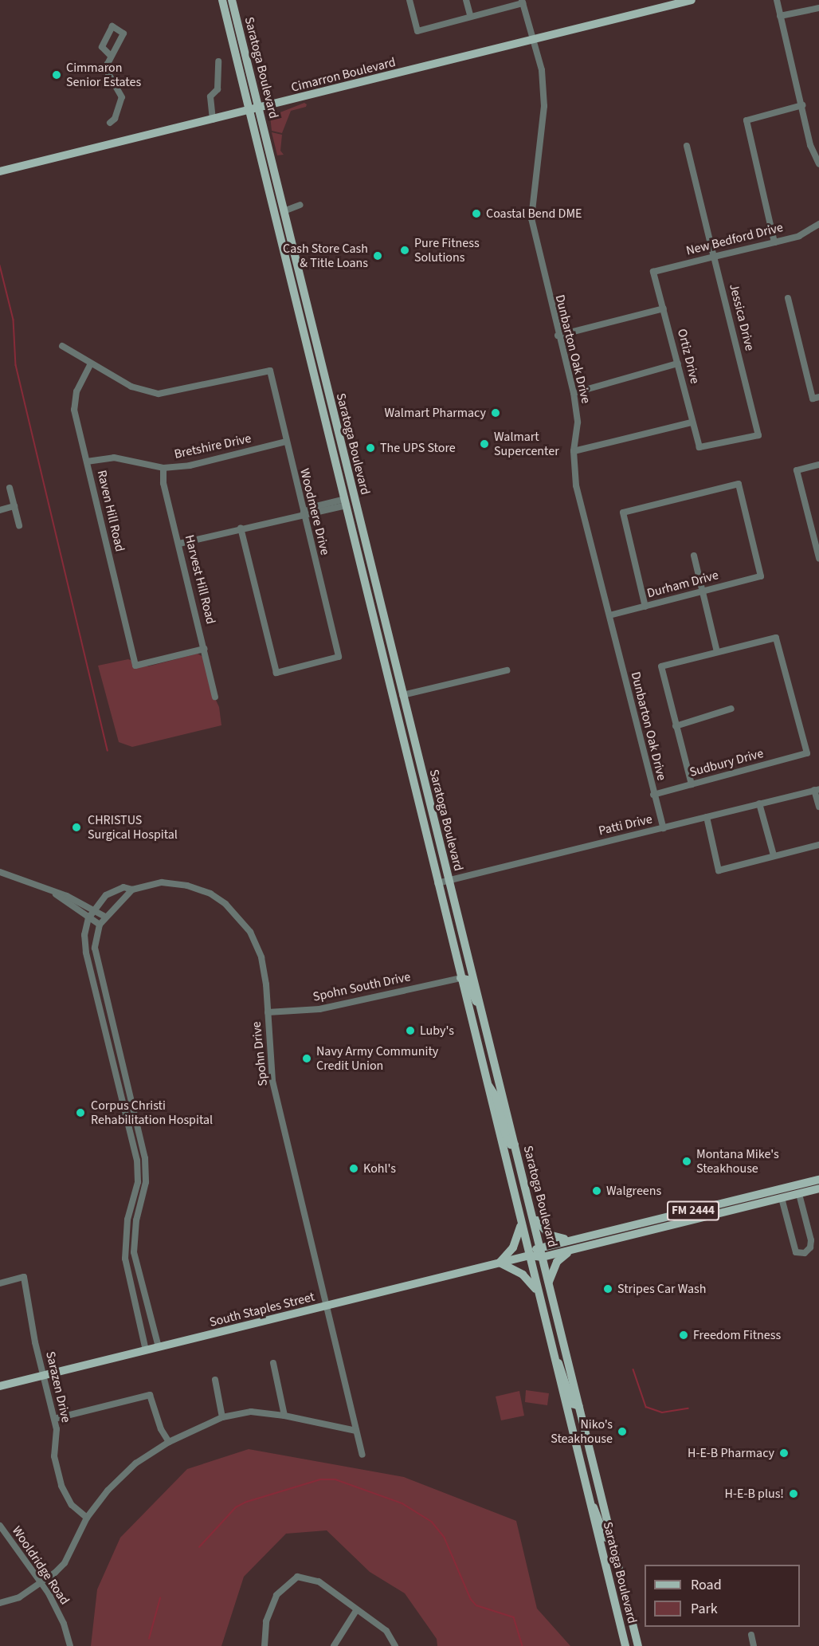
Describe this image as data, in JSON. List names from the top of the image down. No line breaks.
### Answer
{"streets":{"main road":["Saratoga Boulevard","Cimarron Boulevard","FM 2444","South Staples Street"],"street":["New Bedford Drive","Jessica Drive","Dunbarton Oak Drive","Ortiz Drive","Bretshire Drive","Raven Hill Road","Woodmere Drive","Harvest Hill Road","Durham Drive","Sudbury Drive","Patti Drive","Spohn South Drive","Spohn Drive","Sarazen Drive","Wooldridge Road"]},"crossings":[["Saratoga Boulevard","Cimarron Boulevard"],["Saratoga Boulevard","Patti Drive"],["Saratoga Boulevard","Spohn South Drive"],["Saratoga Boulevard","South Staples Street"],["Cimarron Boulevard","Dunbarton Oak Drive"],["New Bedford Drive","Jessica Drive"],["New Bedford Drive","Ortiz Drive"],["Jessica Drive","Ortiz Drive"],["Dunbarton Oak Drive","Durham Drive"],["Dunbarton Oak Drive","Sudbury Drive"],["Dunbarton Oak Drive","Patti Drive"],["Bretshire Drive","Raven Hill Road"],["Bretshire Drive","Woodmere Drive"],["Bretshire Drive","Harvest Hill Road"],["Raven Hill Road","Woodmere Drive"],["Raven Hill Road","Harvest Hill Road"],["Spohn South Drive","Spohn Drive"],["Spohn Drive","South Staples Street"],["South Staples Street","Sarazen Drive"]],"places":["Cimmaron Senior Estates","Coastal Bend DME","Pure Fitness Solutions","Cash Store Cash & Title Loans","Walmart Pharmacy","Walmart Supercenter","The UPS Store","CHRISTUS Surgical Hospital","Luby's","Navy Army Community Credit Union","Corpus Christi Rehabilitation Hospital","Montana Mike's Steakhouse","Kohl's","Walgreens","Stripes Car Wash","Freedom Fitness","Niko's Steakhouse","H-E-B Pharmacy","H-E-B plus!"],"legend":["Road","Park"]}
